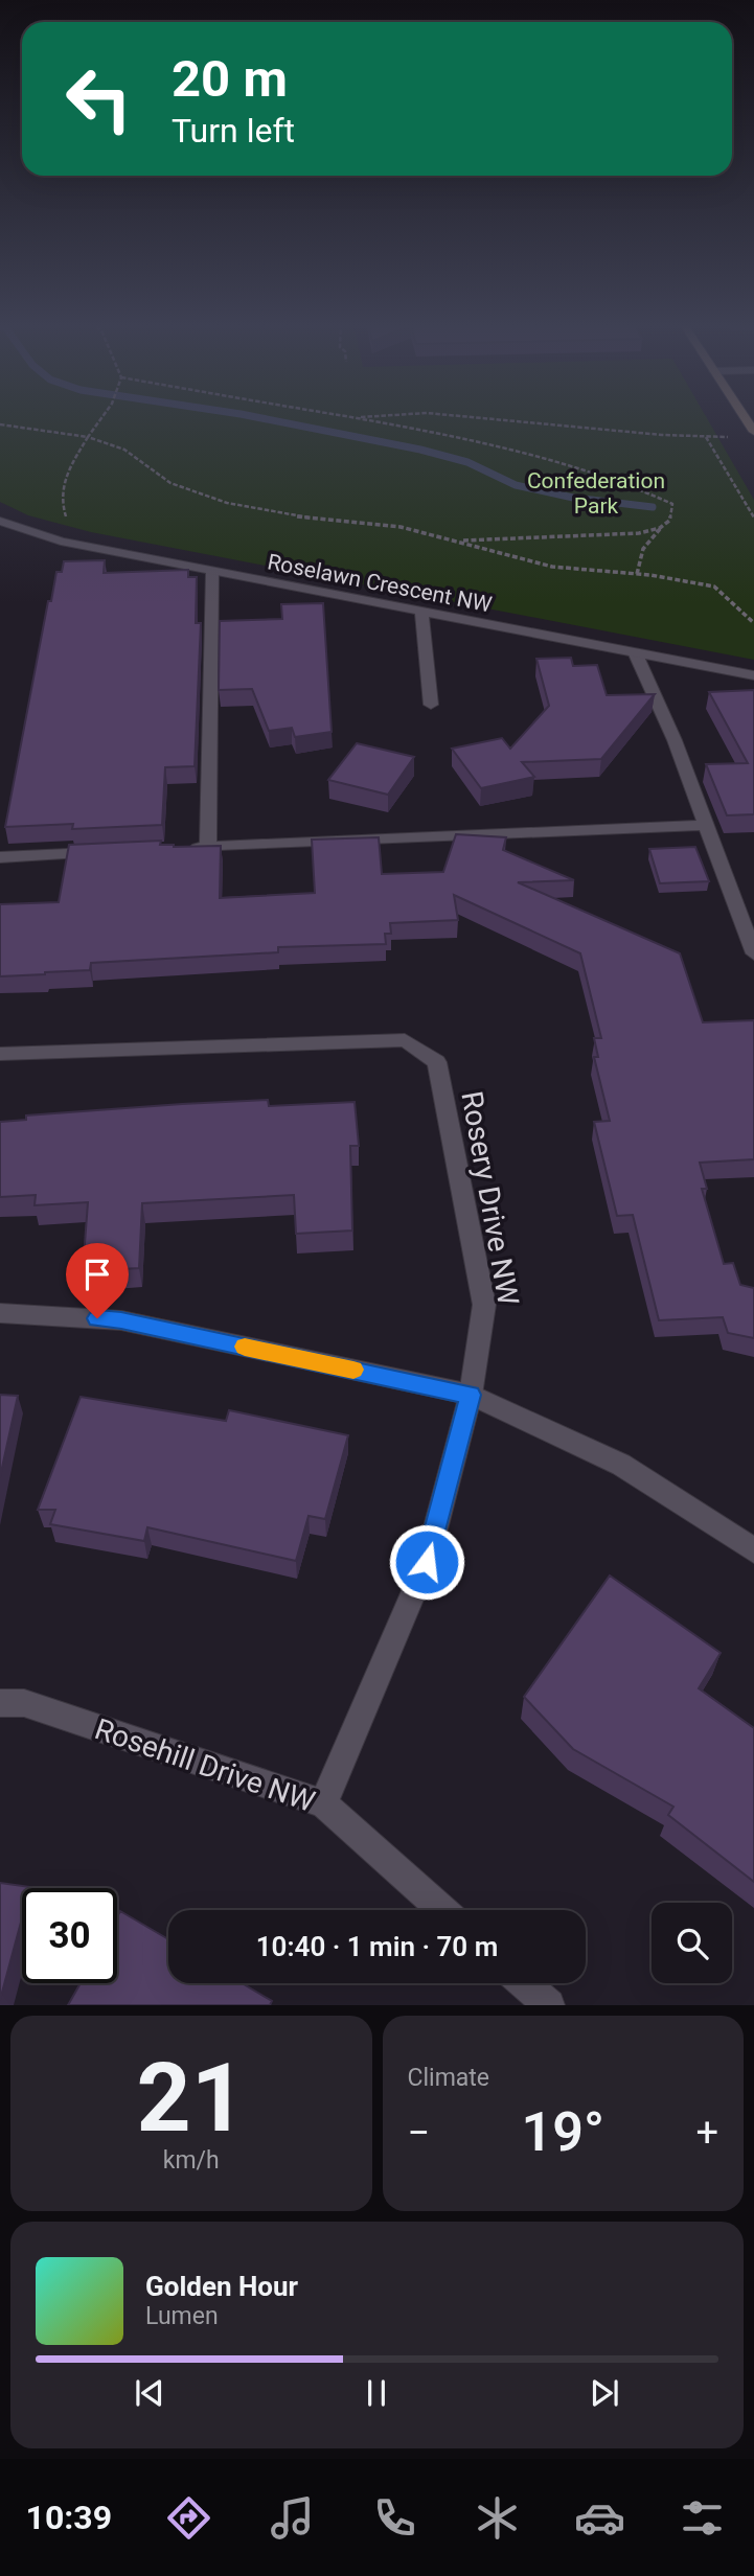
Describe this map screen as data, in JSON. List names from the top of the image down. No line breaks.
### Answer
{"streets":{"street":["Roselawn Crescent NW","Rosery Drive NW","Rosehill Drive NW"]},"crossings":[["Rosery Drive NW","Rosehill Drive NW"]],"parks":["Confederation Park"],"page":{"turn":["20 m","Turn left"],"limit":"30","trip":"10:40 · 1 min · 70 m","tile":[["21","km/h"],"Climate"],"heat":["−","19°","+"],"song":["Golden Hour","Lumen"],"tabs":"10:39"}}
